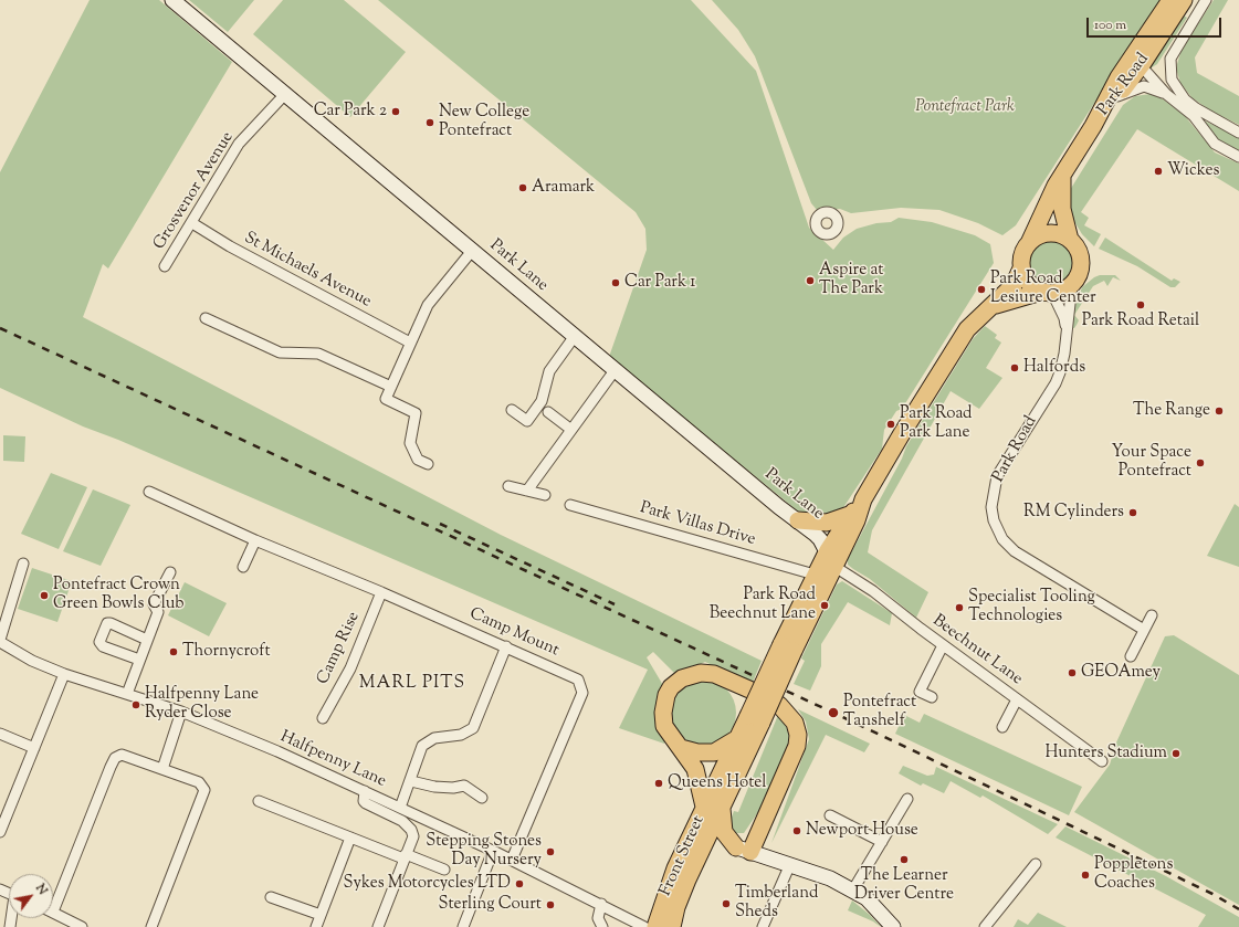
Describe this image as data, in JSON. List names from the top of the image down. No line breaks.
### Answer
{"streets":{"main road":["Park Road","Park Lane","Front Street"],"street":["Grosvenor Avenue","St Michaels Avenue","Park Villas Drive","Camp Mount","Camp Rise","Beechnut Lane","Halfpenny Lane"]},"crossings":[["Park Road","Park Lane"],["Park Road","Park Villas Drive"],["Park Road","Beechnut Lane"],["Park Road","Front Street"],["Grosvenor Avenue","Park Lane"],["Grosvenor Avenue","St Michaels Avenue"],["Park Villas Drive","Beechnut Lane"],["Camp Mount","Camp Rise"],["Camp Mount","Halfpenny Lane"]],"districts":["MARL PITS"],"parks":["Pontefract Park"],"places":["Car Park 2","New College Pontefract","Wickes","Aramark","Aspire at The Park","Car Park 1","Park Road Lesiure Center","Park Road Retail","Halfords","The Range","Park Road Park Lane","Your Space Pontefract","RM Cylinders","Pontefract Crown Green Bowls Club","Park Road Beechnut Lane","Specialist Tooling Technologies","Thornycroft","GEOAmey","Halfpenny Lane Ryder Close","Pontefract Tanshelf","Hunters Stadium","Queens Hotel","Newport House","Stepping Stones Day Nursery","The Learner Driver Centre","Poppletons Coaches","Sykes Motorcycles LTD","Timberland Sheds","Sterling Court"],"scale_bar":"100 m","north":"top right"}
